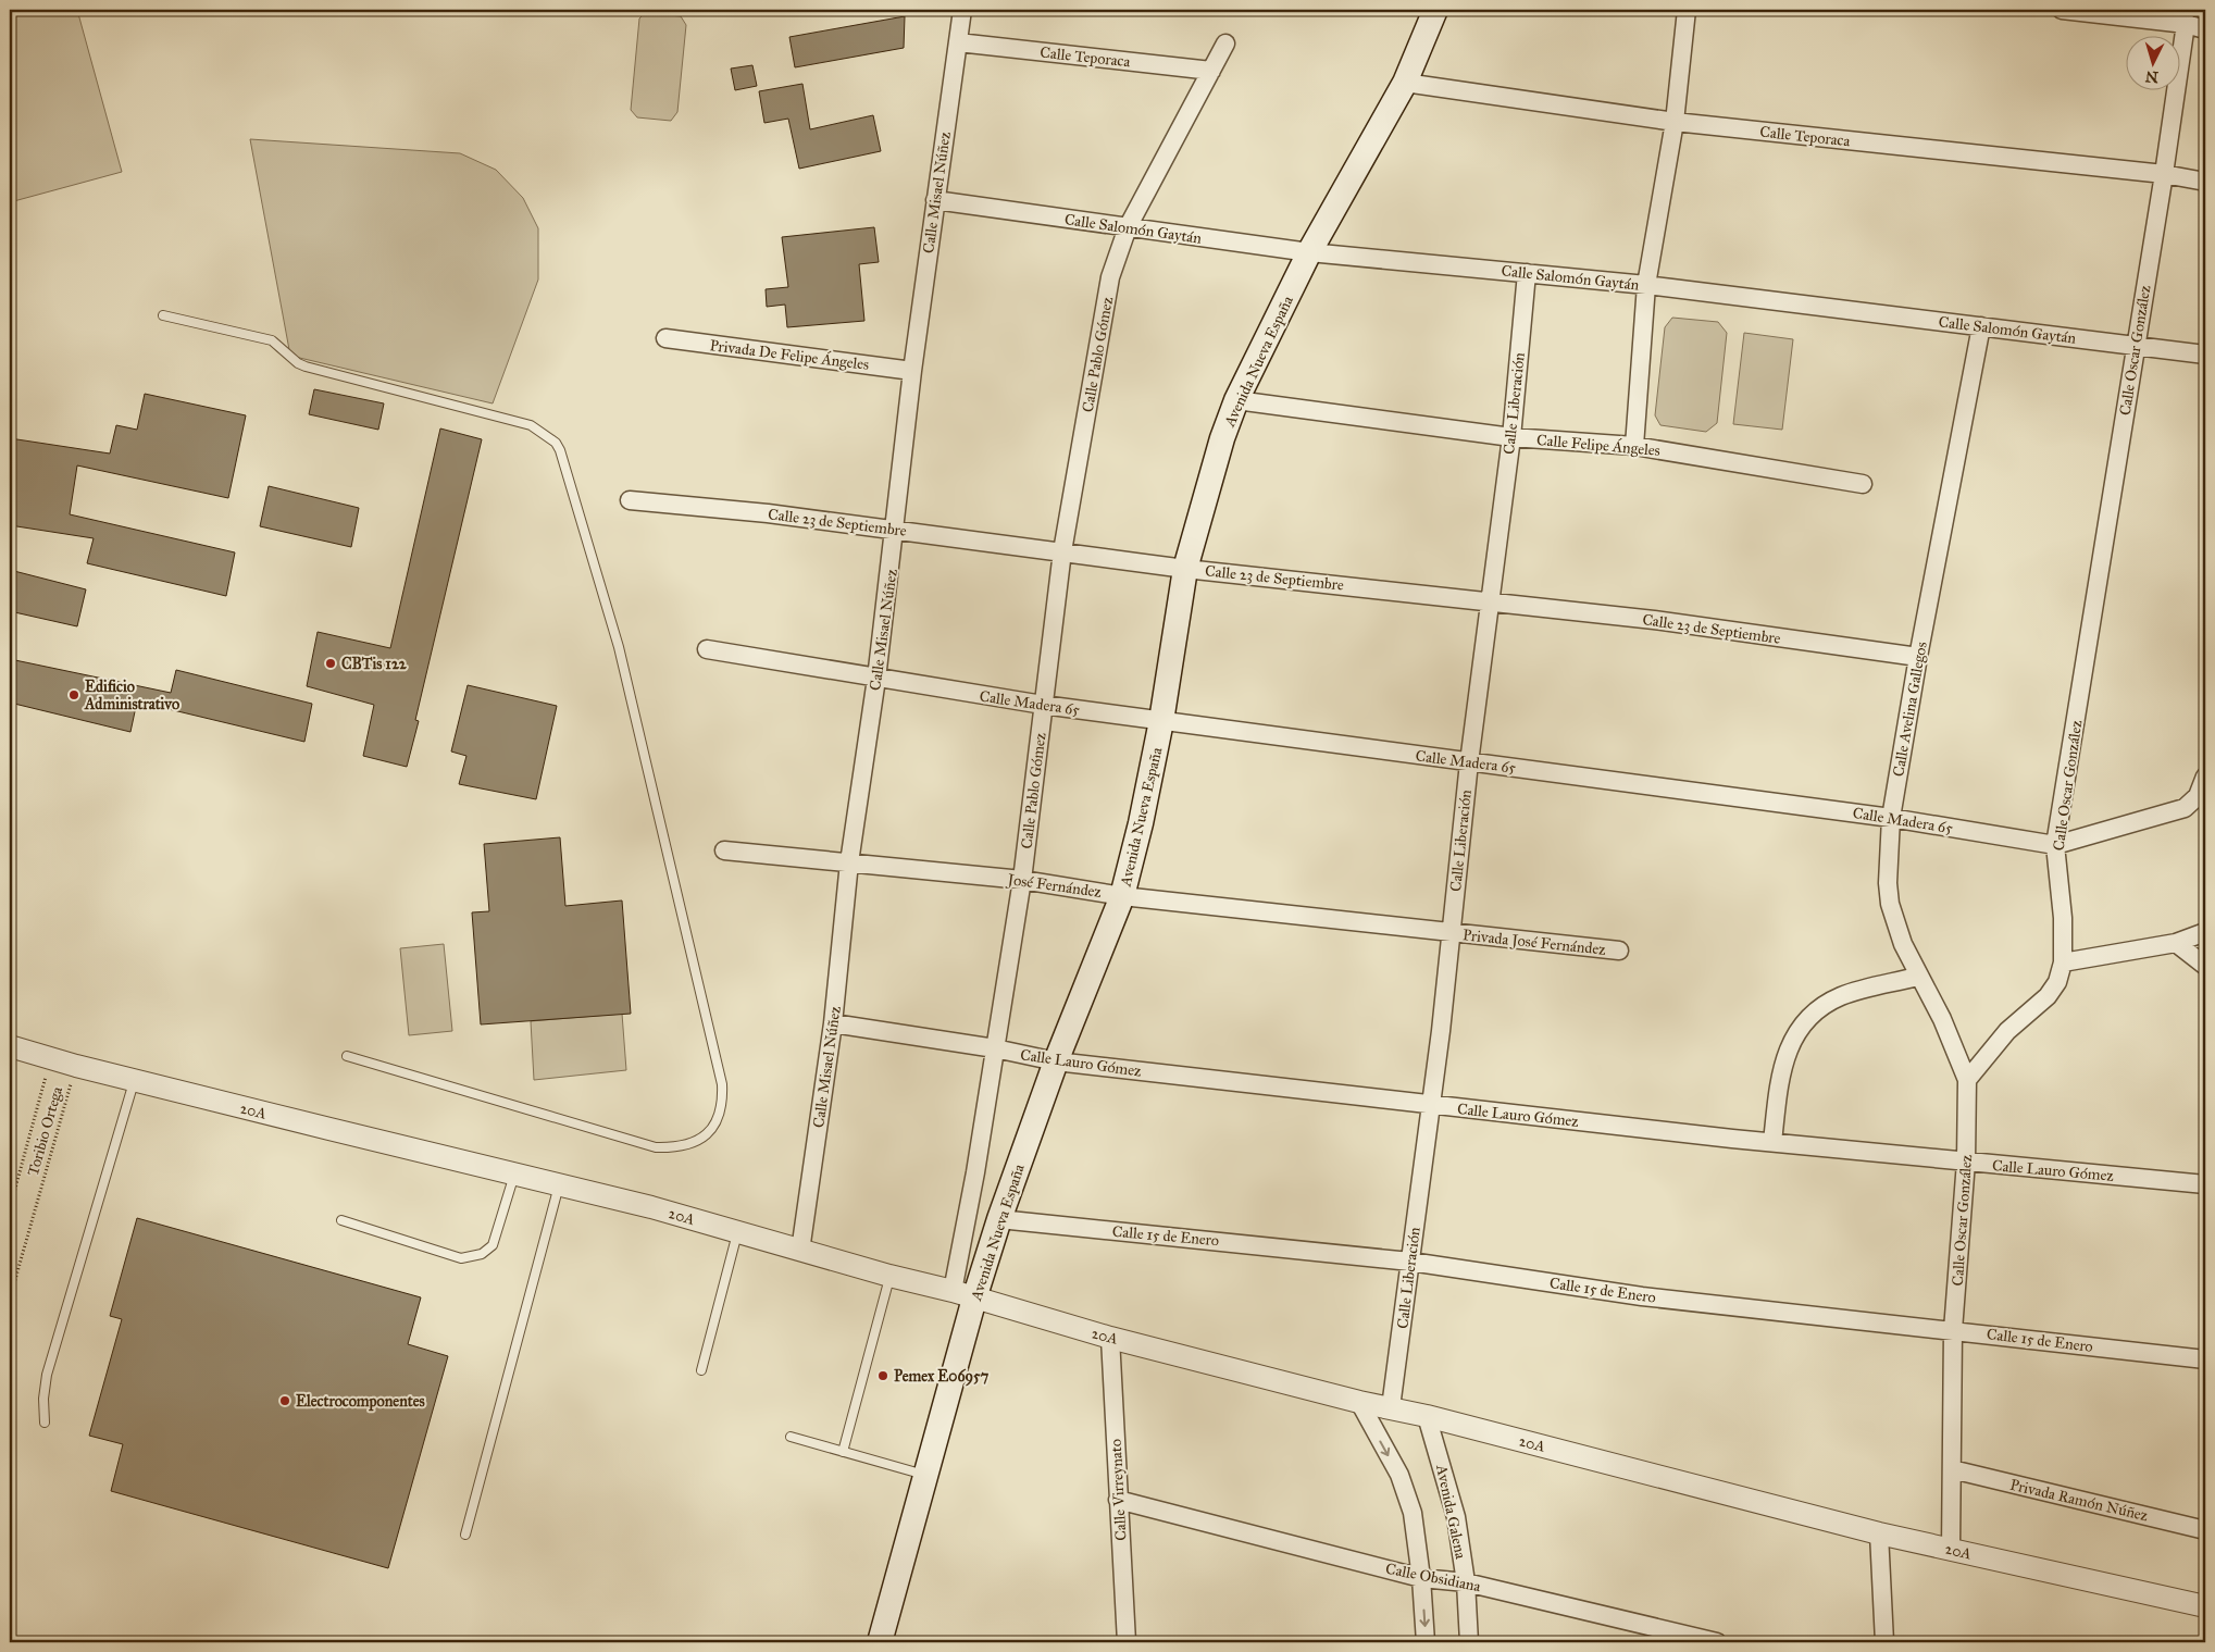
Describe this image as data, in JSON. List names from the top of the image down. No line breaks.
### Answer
{"streets":{"main road":["Avenida Nueva España"],"street":["Calle Teporaca","Calle Misael Núñez","Calle Salomón Gaytán","Calle Oscar González","Privada De Felipe Ángeles","Calle Pablo Gómez","Calle Liberación","Calle Felipe Ángeles","Calle 23 de Septiembre","Calle Madera 65","Calle Avelina Gallegos","José Fernández","Privada José Fernández","Calle Lauro Gómez","20A","Calle 15 de Enero","Calle Virreynato","Privada Ramón Núñez","Avenida Galena","Calle Obsidiana"],"path":["Toribio Ortega"]},"crossings":[["Calle Teporaca","Calle Misael Núñez"],["Calle Teporaca","Calle Oscar González"],["Calle Teporaca","Avenida Nueva España"],["Calle Misael Núñez","Calle Salomón Gaytán"],["Calle Misael Núñez","Privada De Felipe Ángeles"],["Calle Misael Núñez","Calle 23 de Septiembre"],["Calle Misael Núñez","Calle Madera 65"],["Calle Misael Núñez","José Fernández"],["Calle Misael Núñez","Calle Lauro Gómez"],["Calle Misael Núñez","20A"],["Calle Salomón Gaytán","Calle Oscar González"],["Calle Salomón Gaytán","Calle Pablo Gómez"],["Calle Salomón Gaytán","Avenida Nueva España"],["Calle Salomón Gaytán","Calle Liberación"],["Calle Salomón Gaytán","Calle Avelina Gallegos"],["Calle Oscar González","Calle Madera 65"],["Calle Oscar González","Calle Avelina Gallegos"],["Calle Oscar González","Calle Lauro Gómez"],["Calle Oscar González","20A"],["Calle Oscar González","Calle 15 de Enero"],["Calle Oscar González","Privada Ramón Núñez"],["Calle Pablo Gómez","Avenida Nueva España"],["Calle Pablo Gómez","Calle 23 de Septiembre"],["Calle Pablo Gómez","Calle Madera 65"],["Calle Pablo Gómez","José Fernández"],["Calle Pablo Gómez","Calle Lauro Gómez"],["Calle Pablo Gómez","20A"],["Avenida Nueva España","Calle Felipe Ángeles"],["Avenida Nueva España","Calle 23 de Septiembre"],["Avenida Nueva España","Calle Madera 65"],["Avenida Nueva España","José Fernández"],["Avenida Nueva España","Calle Lauro Gómez"],["Avenida Nueva España","20A"],["Avenida Nueva España","Calle 15 de Enero"],["Calle Liberación","Calle Felipe Ángeles"],["Calle Liberación","Calle 23 de Septiembre"],["Calle Liberación","Calle Madera 65"],["Calle Liberación","José Fernández"],["Calle Liberación","Privada José Fernández"],["Calle Liberación","Calle Lauro Gómez"],["Calle Liberación","20A"],["Calle Liberación","Calle 15 de Enero"],["Calle 23 de Septiembre","Calle Avelina Gallegos"],["Calle Madera 65","Calle Avelina Gallegos"],["José Fernández","Privada José Fernández"],["20A","Toribio Ortega"],["20A","Calle Virreynato"],["20A","Avenida Galena"],["Calle Virreynato","Calle Obsidiana"],["Avenida Galena","Calle Obsidiana"]],"places":["CBTis 122","Edificio Administrativo","Pemex E06957","Electrocomponentes"],"north":"bottom"}
